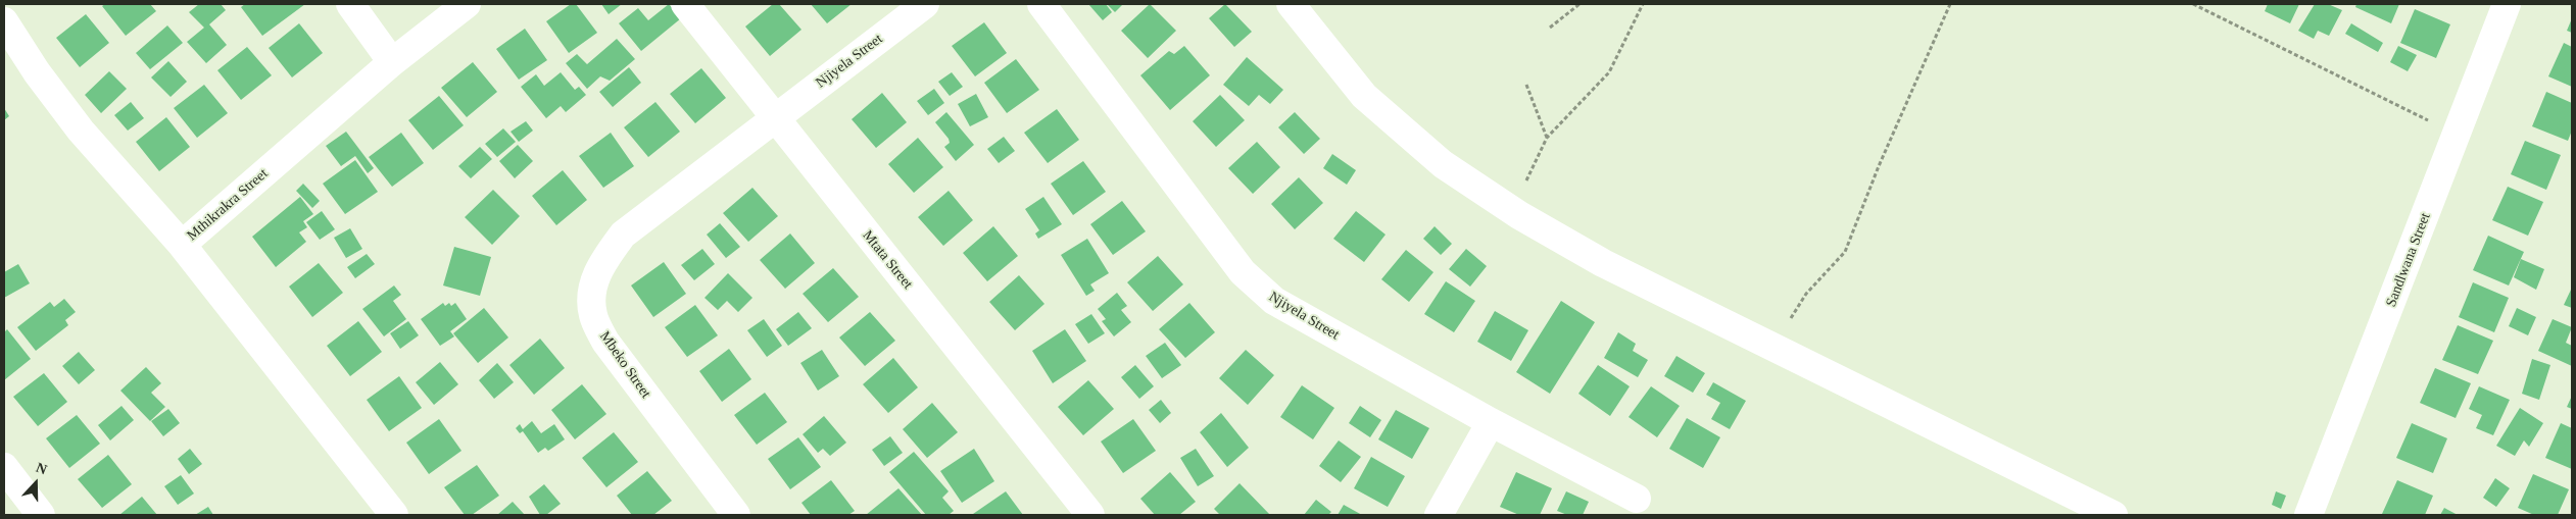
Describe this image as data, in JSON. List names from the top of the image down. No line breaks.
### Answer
{"streets":{"street":["Njiyela Street","Mthikrakra Street","Mtata Street","Sandlwana Street","Mbeko Street"]},"crossings":[["Njiyela Street","Mtata Street"],["Njiyela Street","Mbeko Street"],["Mtata Street","Mbeko Street"]],"north":"top"}
